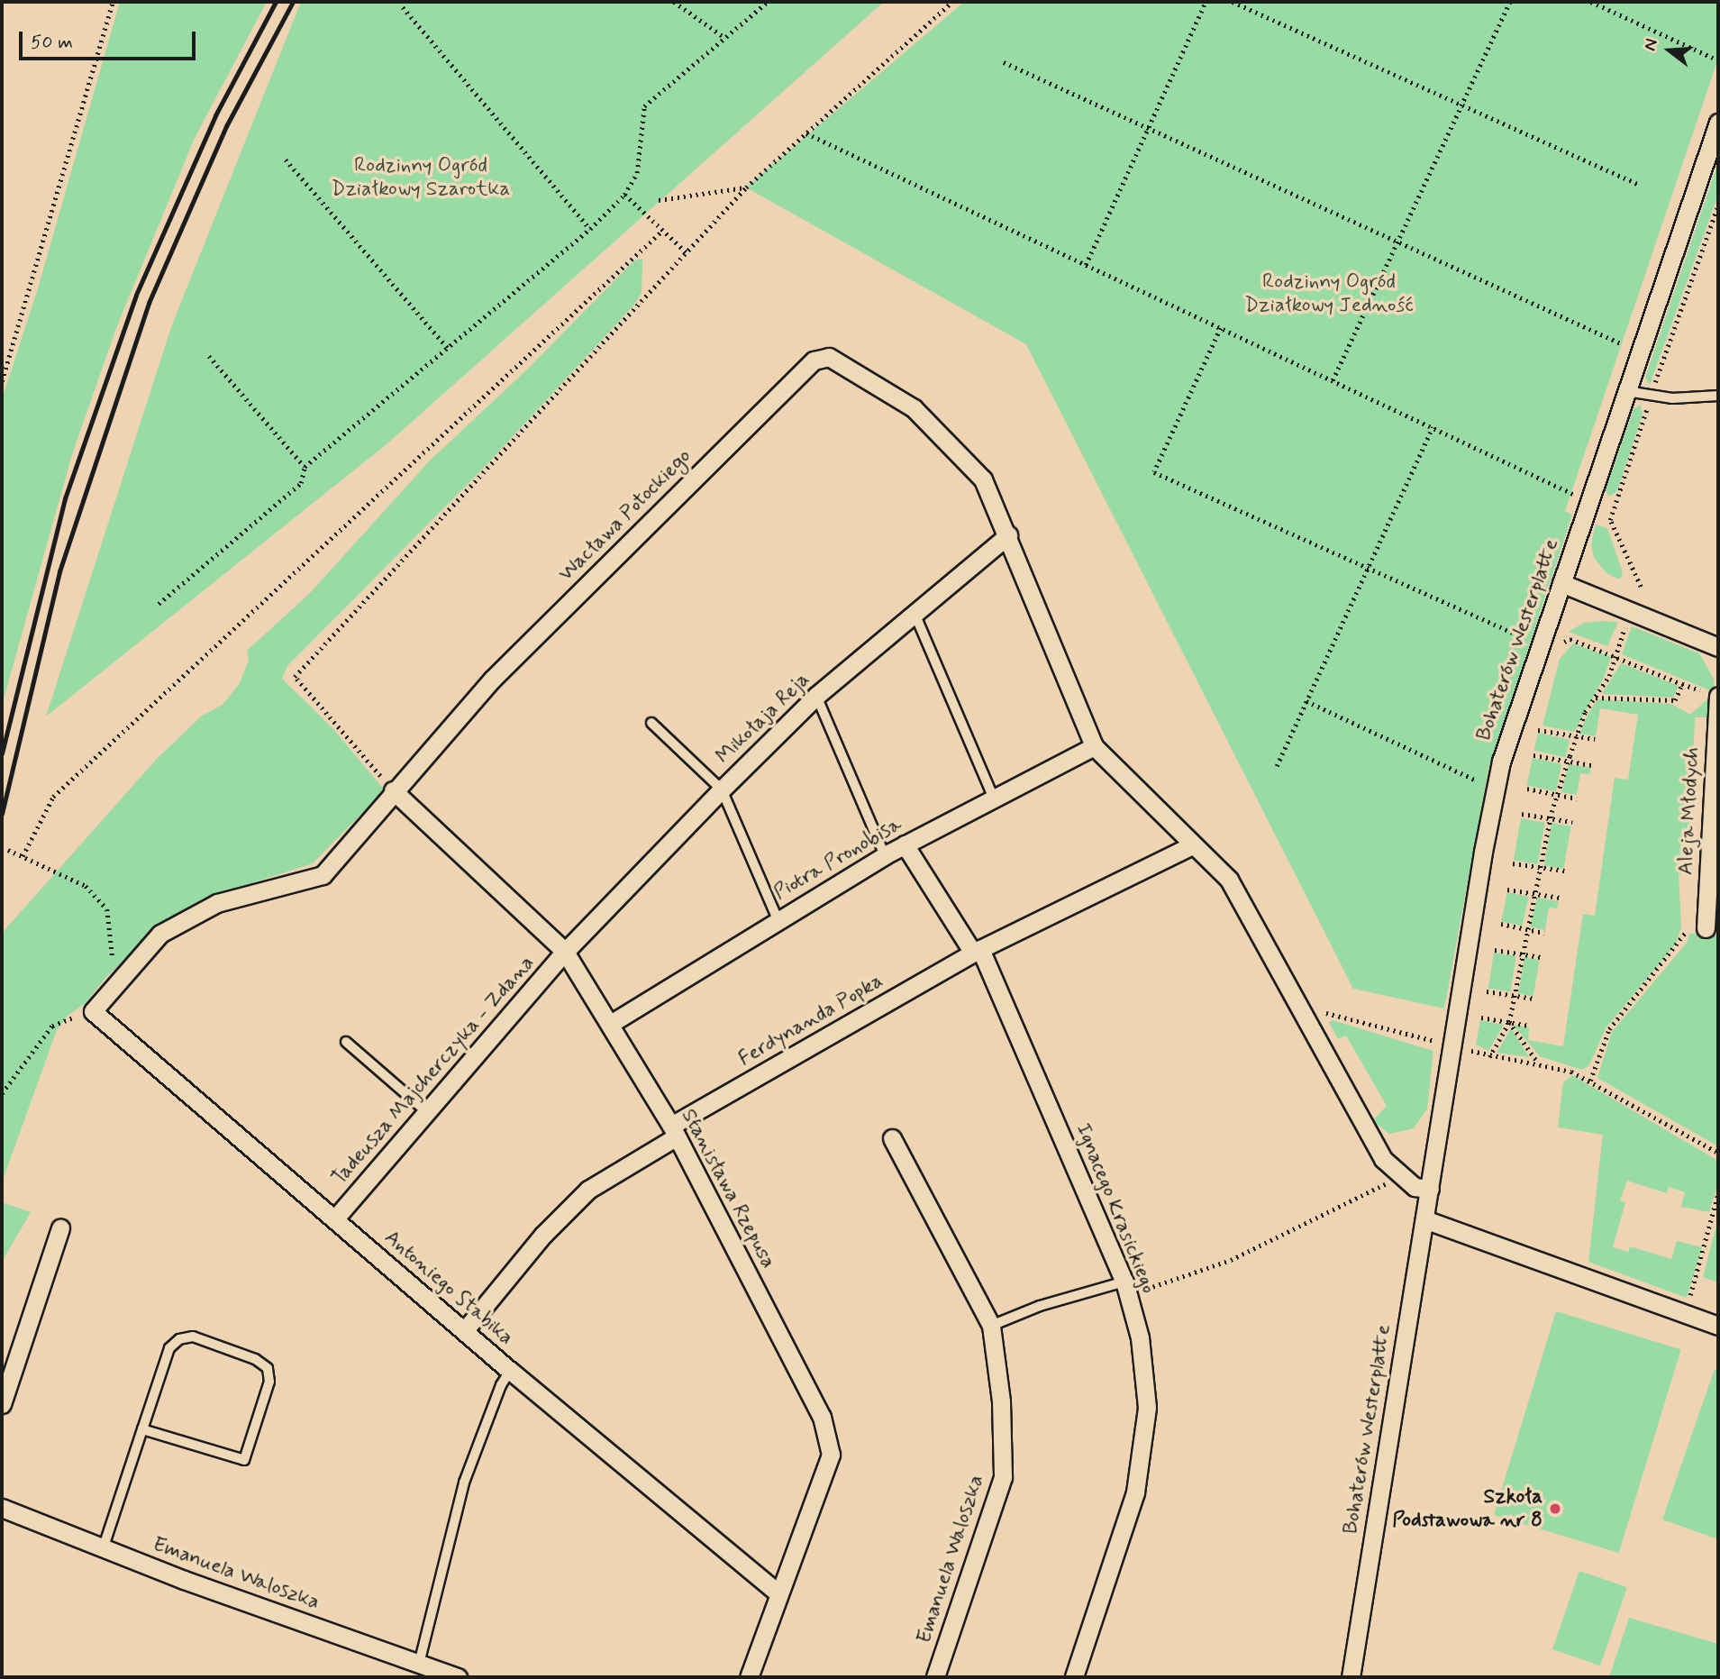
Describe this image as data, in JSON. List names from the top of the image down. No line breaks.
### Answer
{"streets":{"street":["Wacława Potockiego","Bohaterów Westerplatte","Mikołaja Reja","Aleja Młodych","Piotra Pronobisa","Ferdynanda Popka","Tadeusza Majcherczyka - Zdana","Stanisława Rzepusa","Ignacego Krasickiego","Antoniego Stabika","Emanuela Waloszka"]},"crossings":[["Wacława Potockiego","Mikołaja Reja"],["Wacława Potockiego","Piotra Pronobisa"],["Wacława Potockiego","Stanisława Rzepusa"],["Wacława Potockiego","Antoniego Stabika"],["Mikołaja Reja","Tadeusza Majcherczyka - Zdana"],["Mikołaja Reja","Stanisława Rzepusa"],["Piotra Pronobisa","Stanisława Rzepusa"],["Piotra Pronobisa","Ignacego Krasickiego"],["Ferdynanda Popka","Stanisława Rzepusa"],["Ferdynanda Popka","Ignacego Krasickiego"],["Ferdynanda Popka","Antoniego Stabika"],["Tadeusza Majcherczyka - Zdana","Stanisława Rzepusa"],["Tadeusza Majcherczyka - Zdana","Antoniego Stabika"],["Stanisława Rzepusa","Antoniego Stabika"]],"parks":["Rodzinny Ogród Działkowy Szarotka","Rodzinny Ogród Działkowy Jedność"],"places":["Szkoła Podstawowa nr 8"],"scale_bar":"50 m","north":"left"}
